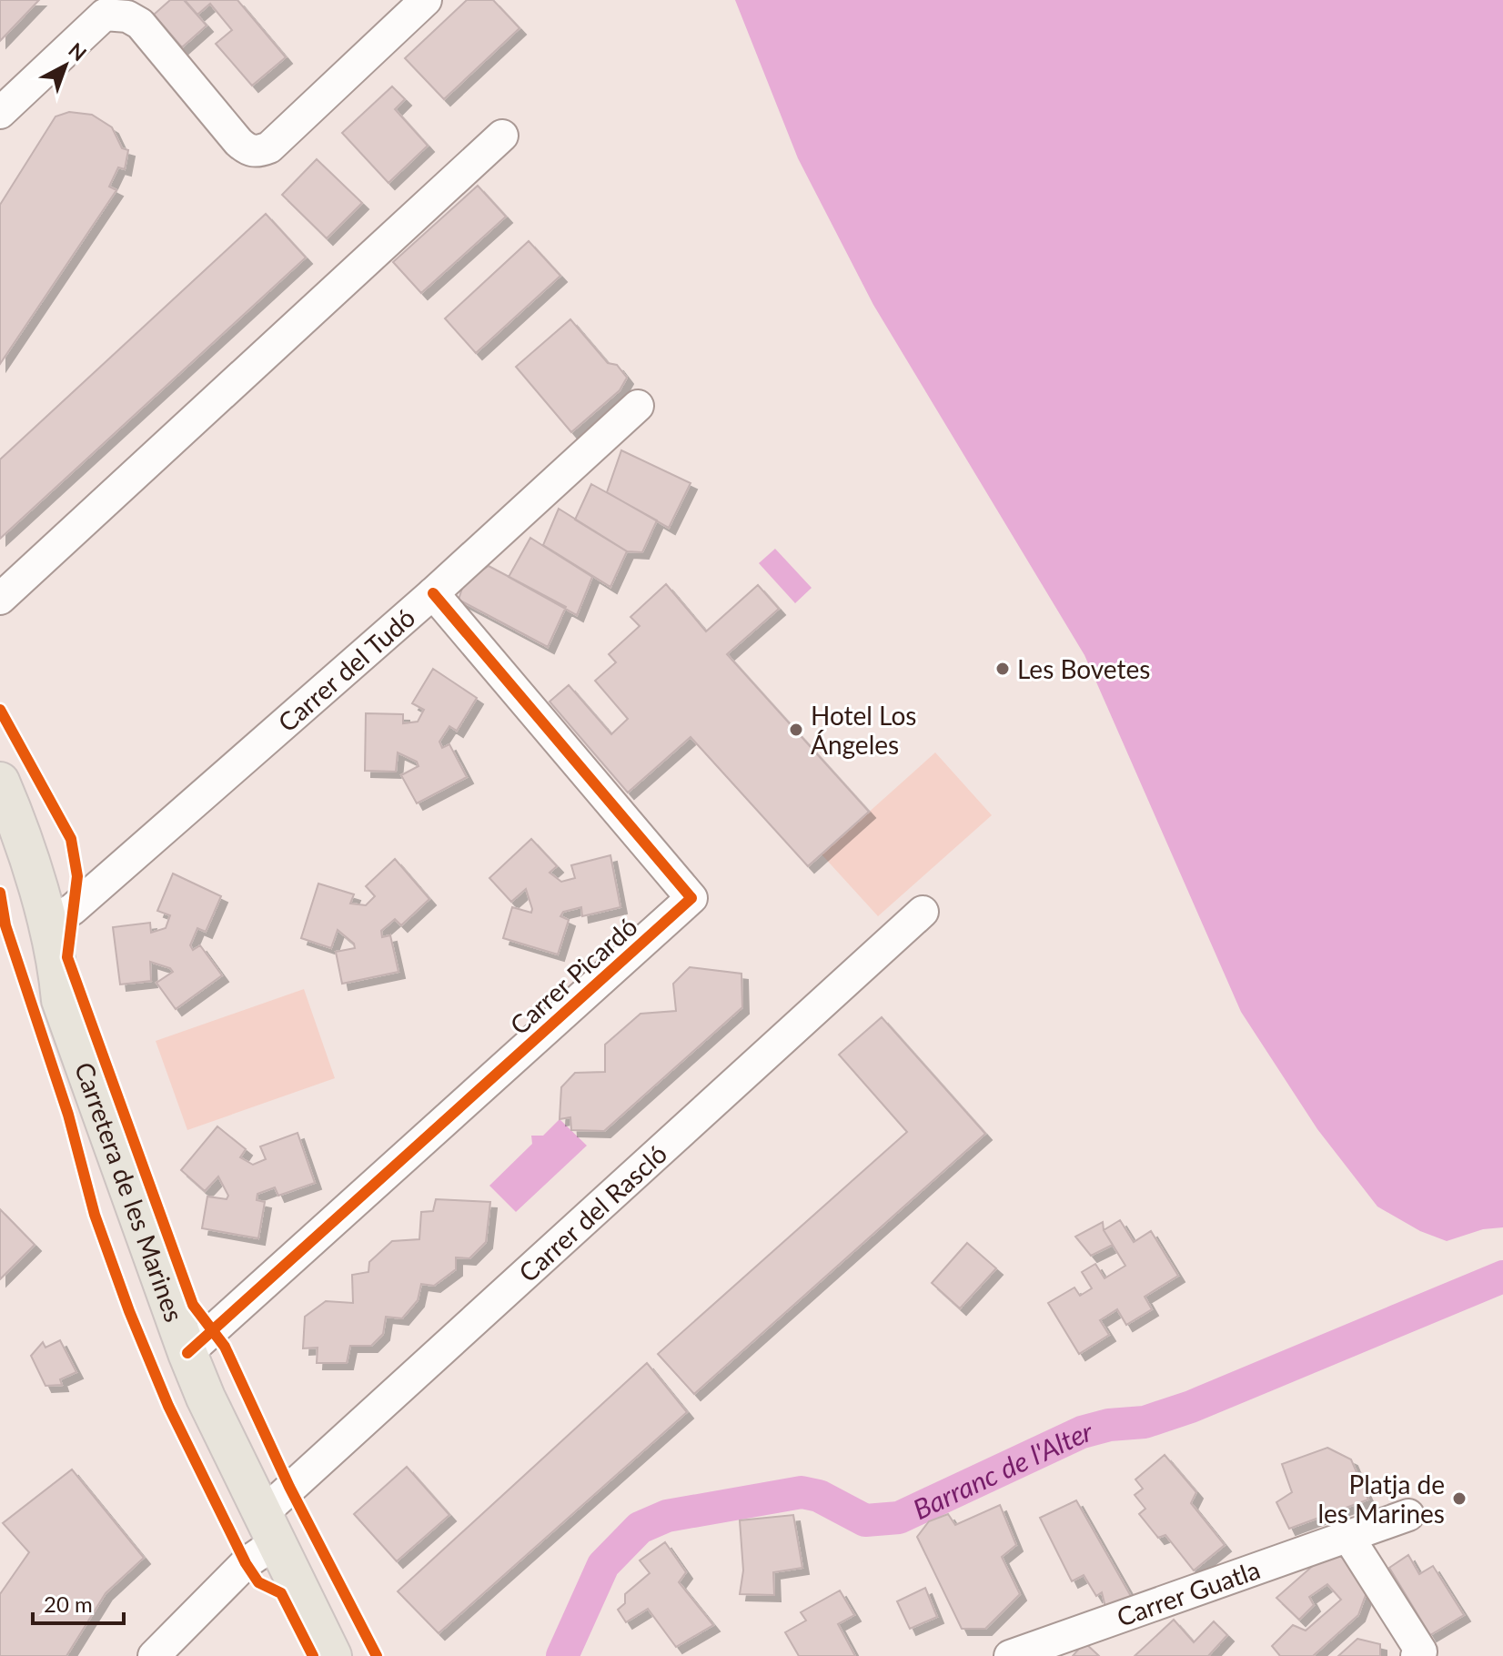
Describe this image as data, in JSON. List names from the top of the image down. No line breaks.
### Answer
{"streets":{"main road":["Carretera de les Marines"],"street":["Carrer del Tudó","Carrer Picardó","Carrer del Rascló","Carrer Guatla"]},"crossings":[["Carrer del Tudó","Carrer Picardó"],["Carrer del Tudó","Carretera de les Marines"],["Carrer Picardó","Carretera de les Marines"],["Carretera de les Marines","Carrer del Rascló"]],"water":["Barranc de l'Alter"],"places":["Les Bovetes","Hotel Los Ángeles","Platja de les Marines"],"scale_bar":"20 m","north":"top right"}
